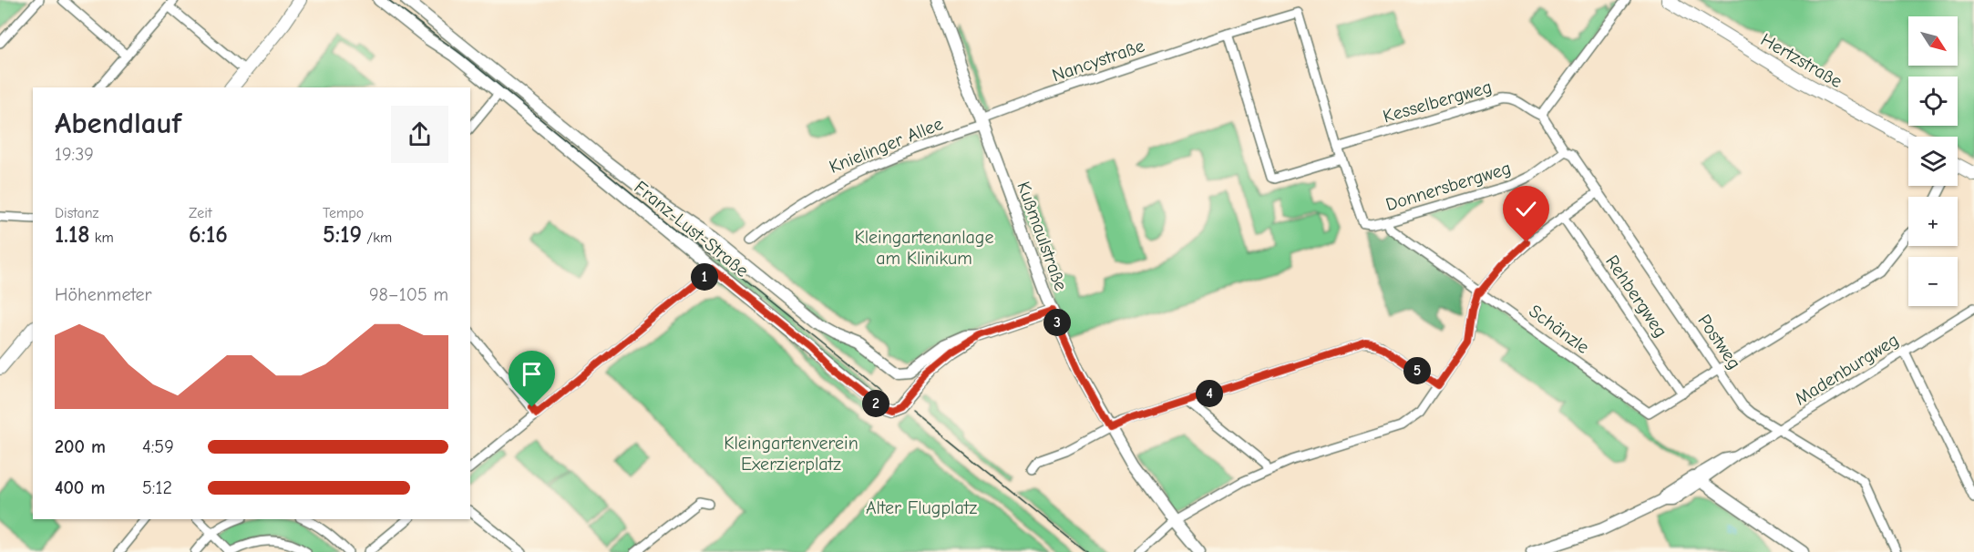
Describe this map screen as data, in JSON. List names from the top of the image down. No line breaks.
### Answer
{"streets":{"main road":["Hertzstraße"],"street":["Nancystraße","Kesselbergweg","Knielinger Allee","Donnersbergweg","Franz-Lust-Straße","Kußmaulstraße","Rehbergweg","Schänzle","Postweg","Madenburgweg"]},"crossings":[["Nancystraße","Kesselbergweg"],["Nancystraße","Knielinger Allee"],["Nancystraße","Donnersbergweg"],["Nancystraße","Kußmaulstraße"],["Kesselbergweg","Postweg"],["Knielinger Allee","Kußmaulstraße"],["Donnersbergweg","Schänzle"],["Donnersbergweg","Postweg"],["Franz-Lust-Straße","Kußmaulstraße"],["Rehbergweg","Schänzle"],["Schänzle","Postweg"],["Postweg","Madenburgweg"]],"parks":["Kleingartenanlage am Klinikum","Kleingartenverein Exerzierplatz","Alter Flugplatz"],"north":"bottom right","page":{"map_buttons":["+","−"],"heading":["Abendlauf","19:39"],"stats":[["Distanz","1.18 km"],["Zeit","6:16"],["Tempo","5:19 /km"]],"pins":["1","3","5","4","2"],"chart":["Höhenmeter","98–105 m"],"list":[{"name":"200 m","note":"4:59"},{"name":"400 m","note":"5:12"}]}}
